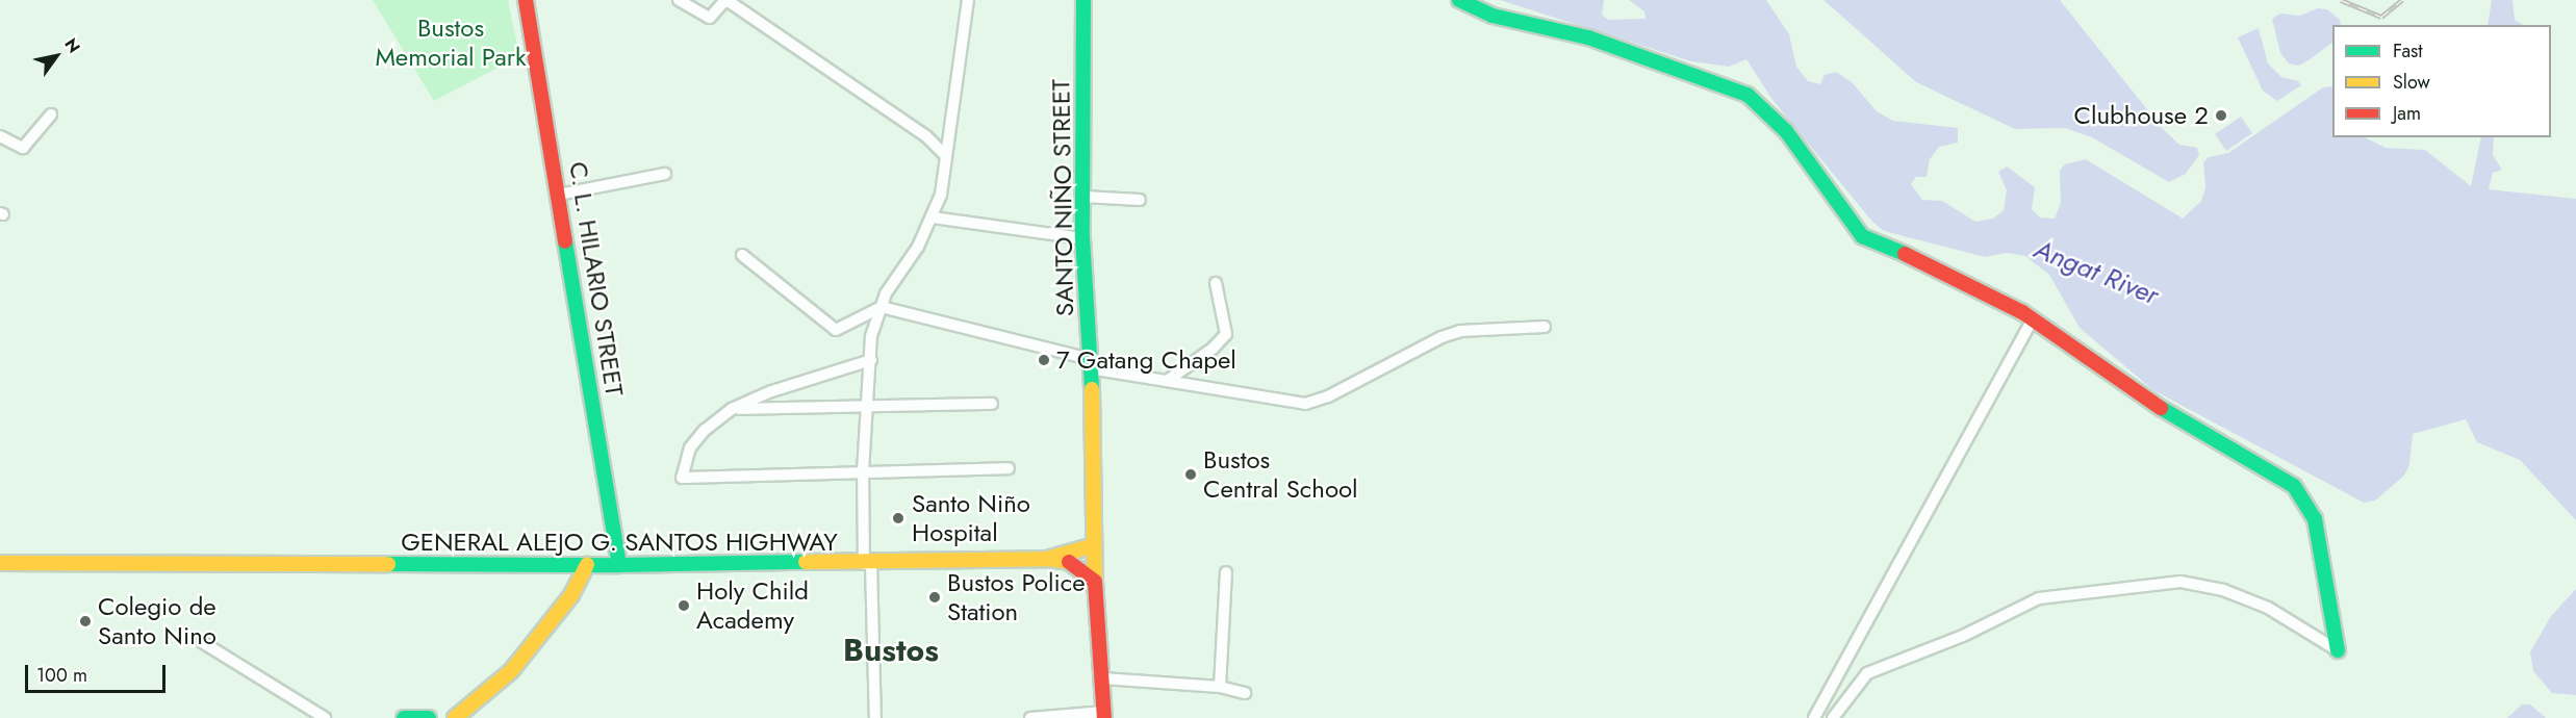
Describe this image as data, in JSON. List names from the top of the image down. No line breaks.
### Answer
{"streets":{"main road":["SANTO NIÑO STREET","C. L. HILARIO STREET","GENERAL ALEJO G. SANTOS HIGHWAY"]},"crossings":[["SANTO NIÑO STREET","GENERAL ALEJO G. SANTOS HIGHWAY"],["C. L. HILARIO STREET","GENERAL ALEJO G. SANTOS HIGHWAY"]],"districts":["Bustos"],"water":["Angat River"],"parks":["Bustos Memorial Park"],"places":["Clubhouse 2","7 Gatang Chapel","Bustos Central School","Santo Niño Hospital","Bustos Police Station","Holy Child Academy","Colegio de Santo Nino"],"legend":["Fast","Slow","Jam"],"scale_bar":"100 m","north":"top right"}
